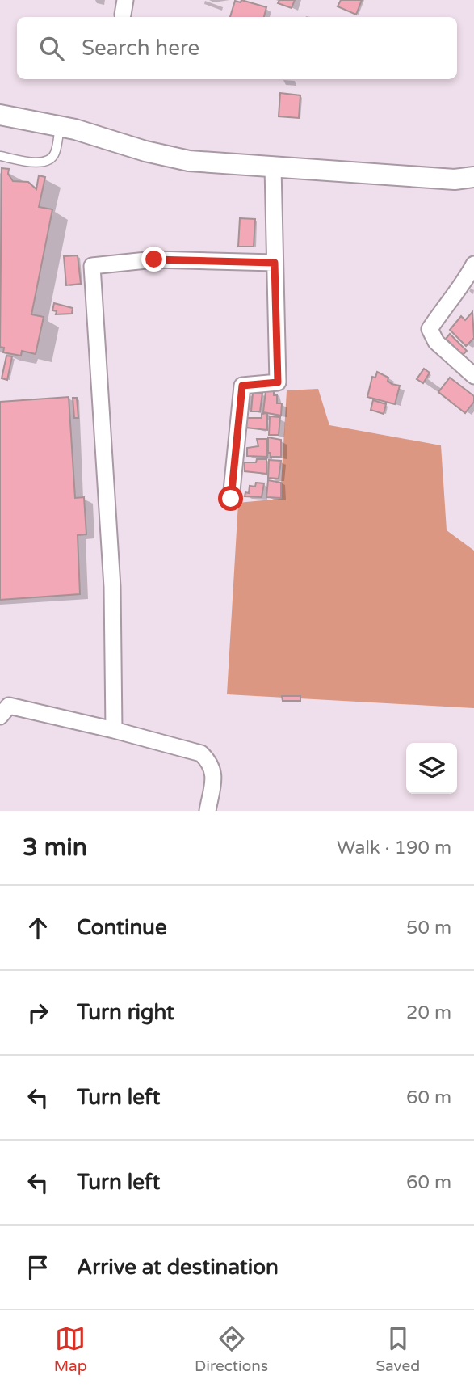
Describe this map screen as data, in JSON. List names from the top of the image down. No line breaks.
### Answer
{"page":{"search":"Search here","heading":["3 min","Walk · 190 m"],"list":[["Continue","50 m"],["Turn right","20 m"],["Turn left","60 m"],["Turn left","60 m"],"Arrive at destination"],"nav":["Map","Directions","Saved"]}}
